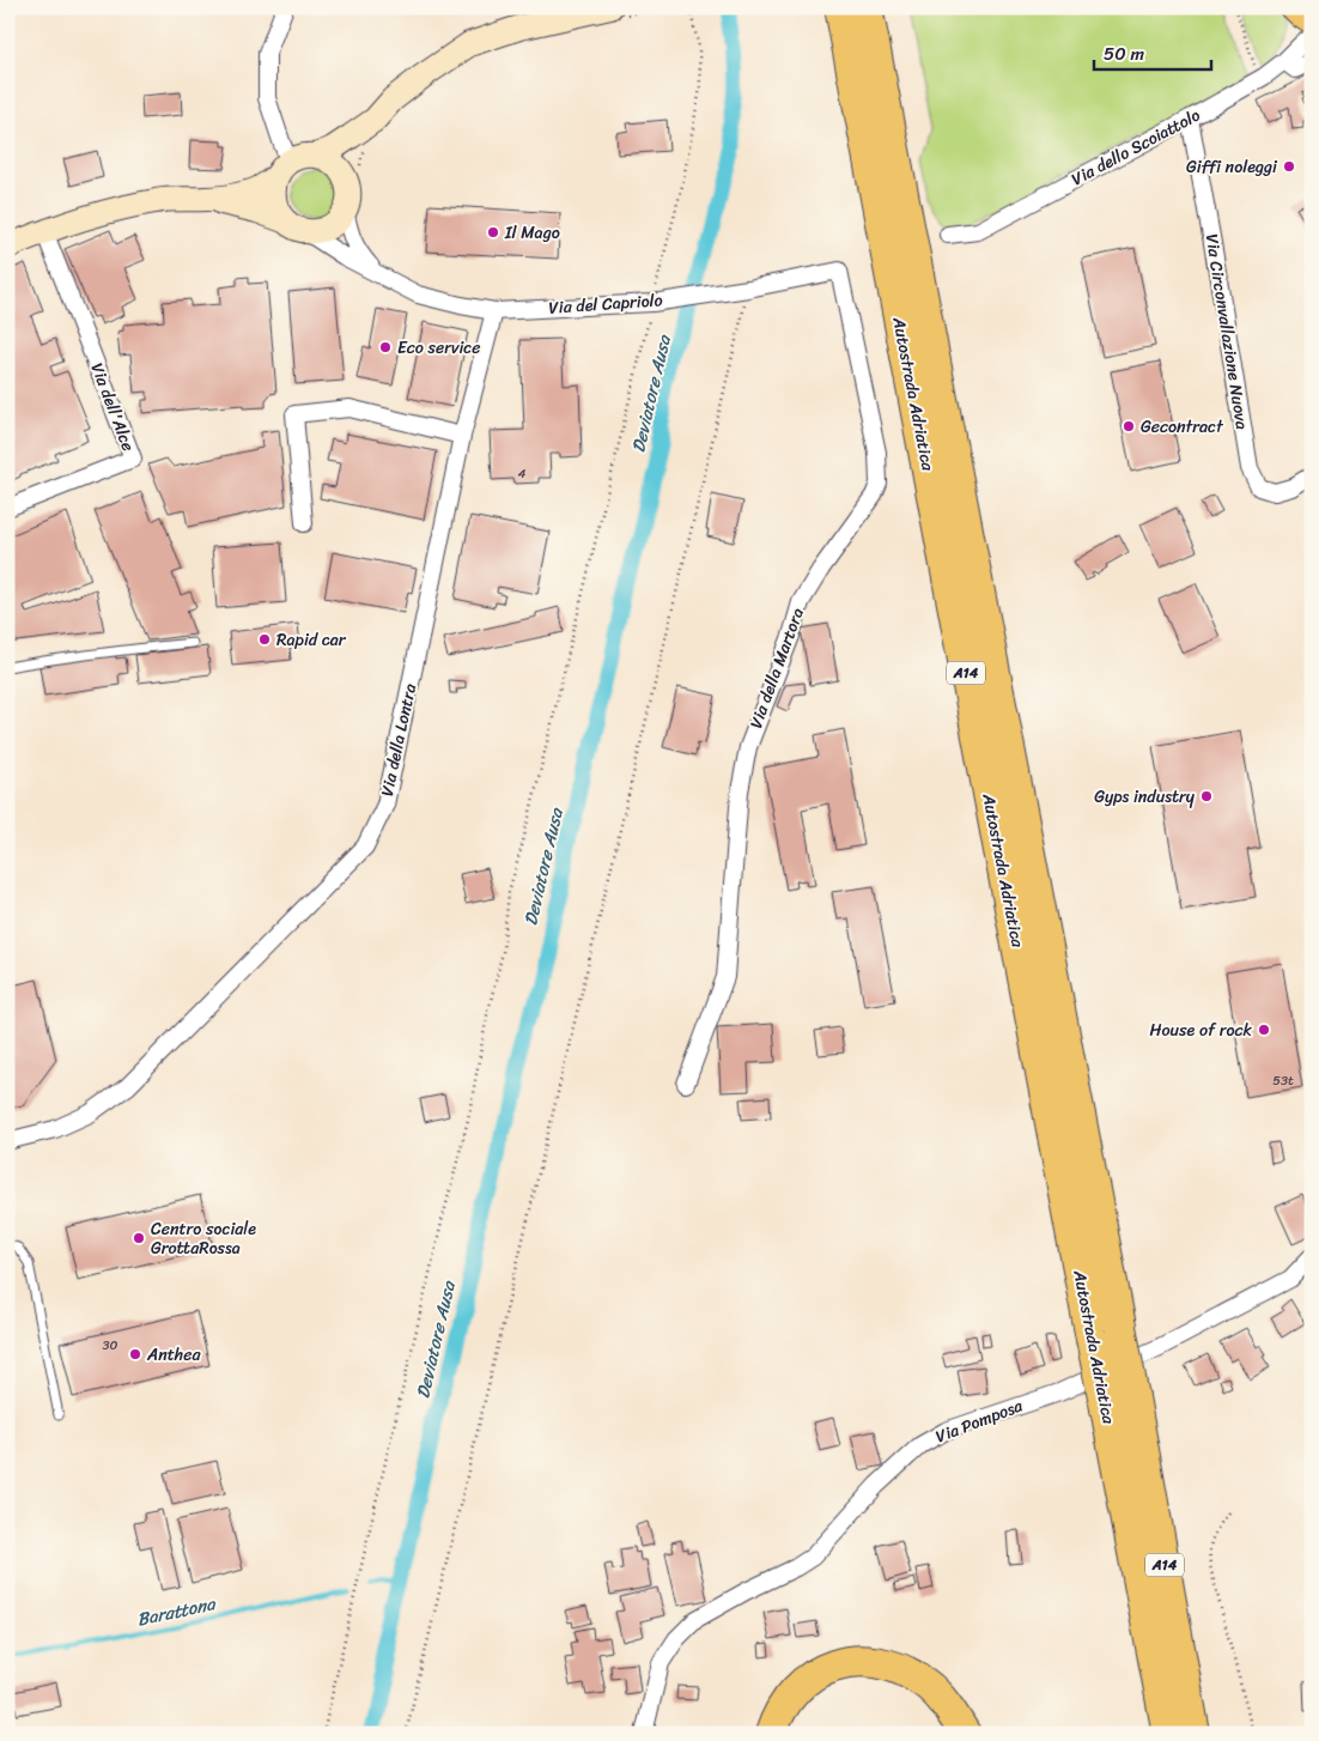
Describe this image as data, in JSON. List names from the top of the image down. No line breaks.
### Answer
{"streets":{"highway":["Autostrada Adriatica","A14"],"street":["Via dello Scoiattolo","Via del Capriolo","Via Circonvallazione Nuova","Via dell'Alce","Via della Martora","Via della Lontra","Via Pomposa"]},"crossings":[["Via dello Scoiattolo","Via Circonvallazione Nuova"],["Via del Capriolo","Via della Martora"],["Via del Capriolo","Via della Lontra"]],"water":["Deviatore Ausa","Barattona"],"places":["Giffi noleggi","Il Mago","Eco service","Gecontract","Rapid car","Gyps industry","House of rock","Centro sociale GrottaRossa","Anthea"],"house_numbers":["4","53t","30"],"scale_bar":"50 m"}
